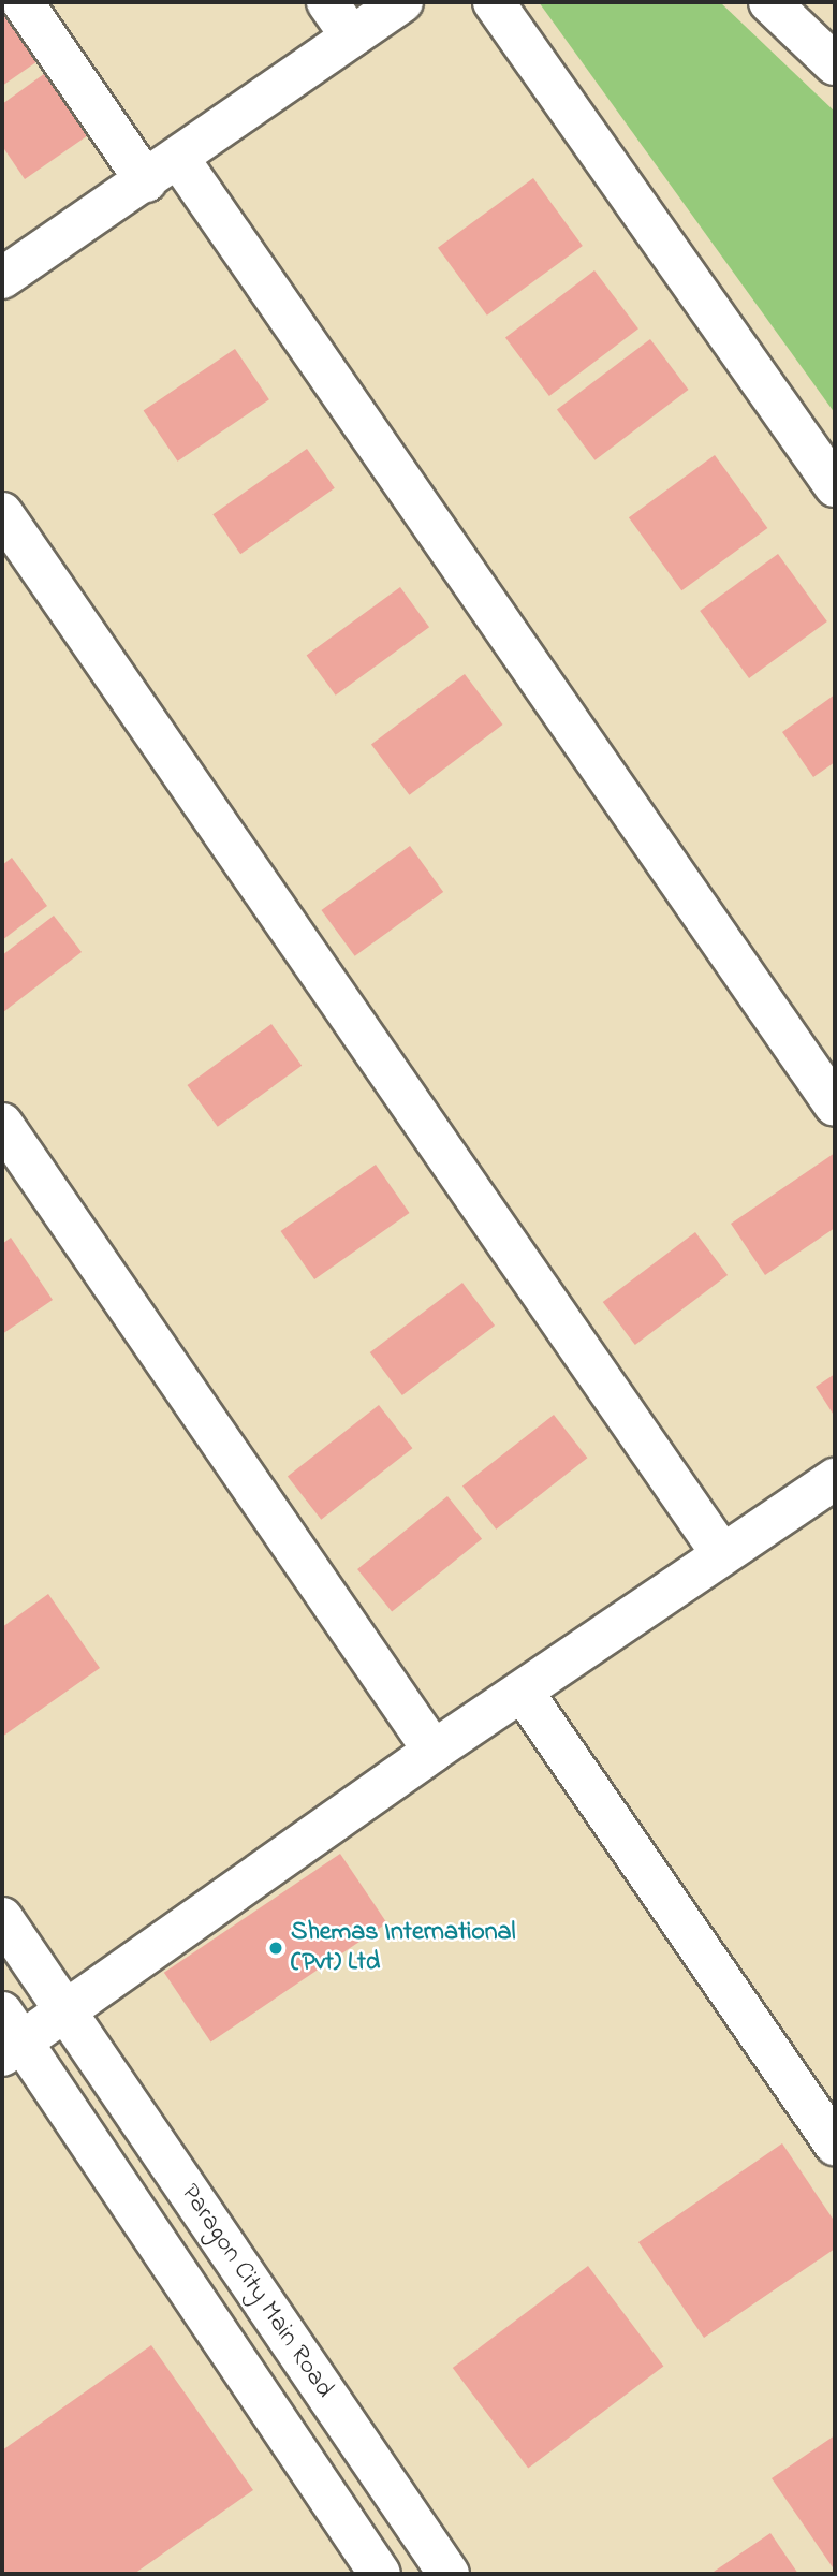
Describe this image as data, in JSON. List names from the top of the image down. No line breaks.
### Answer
{"streets":{"street":["Paragon City Main Road"]},"places":["Shemas International (Pvt) Ltd"]}
